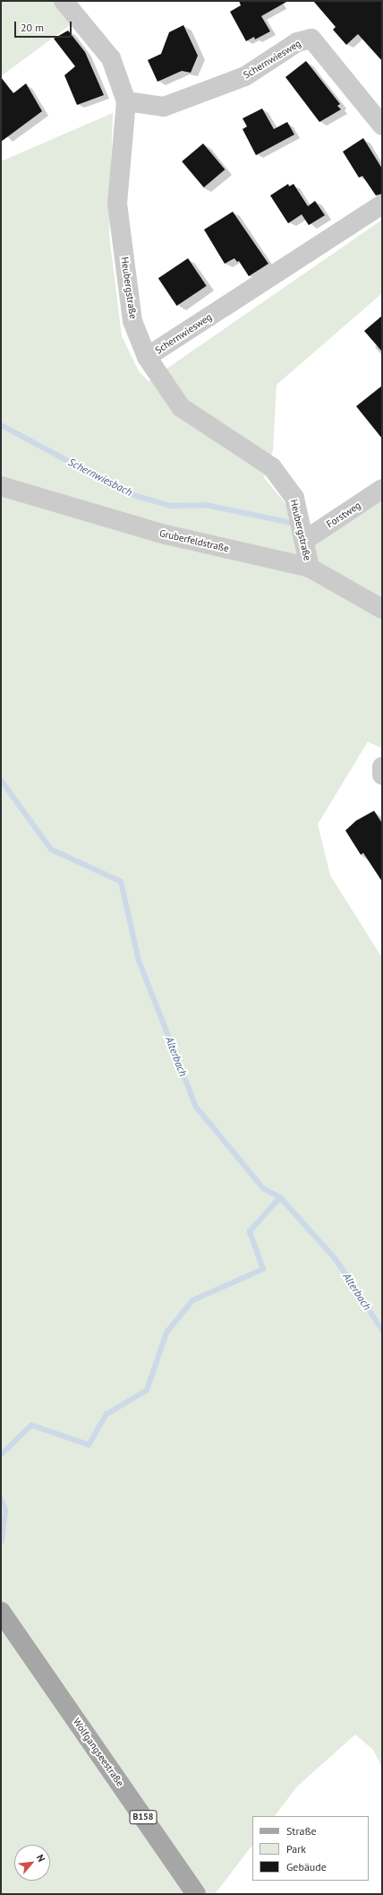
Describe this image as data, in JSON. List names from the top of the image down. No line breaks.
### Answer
{"streets":{"main road":["Wolfgangseestraße","B158"],"street":["Schernwiesweg","Heubergstraße","Forstweg","Gruberfeldstraße"]},"crossings":[["Schernwiesweg","Heubergstraße"],["Heubergstraße","Forstweg"],["Heubergstraße","Gruberfeldstraße"]],"water":["Schernwiesbach","Alterbach"],"legend":["Straße","Park","Gebäude"],"scale_bar":"20 m","north":"top right"}
